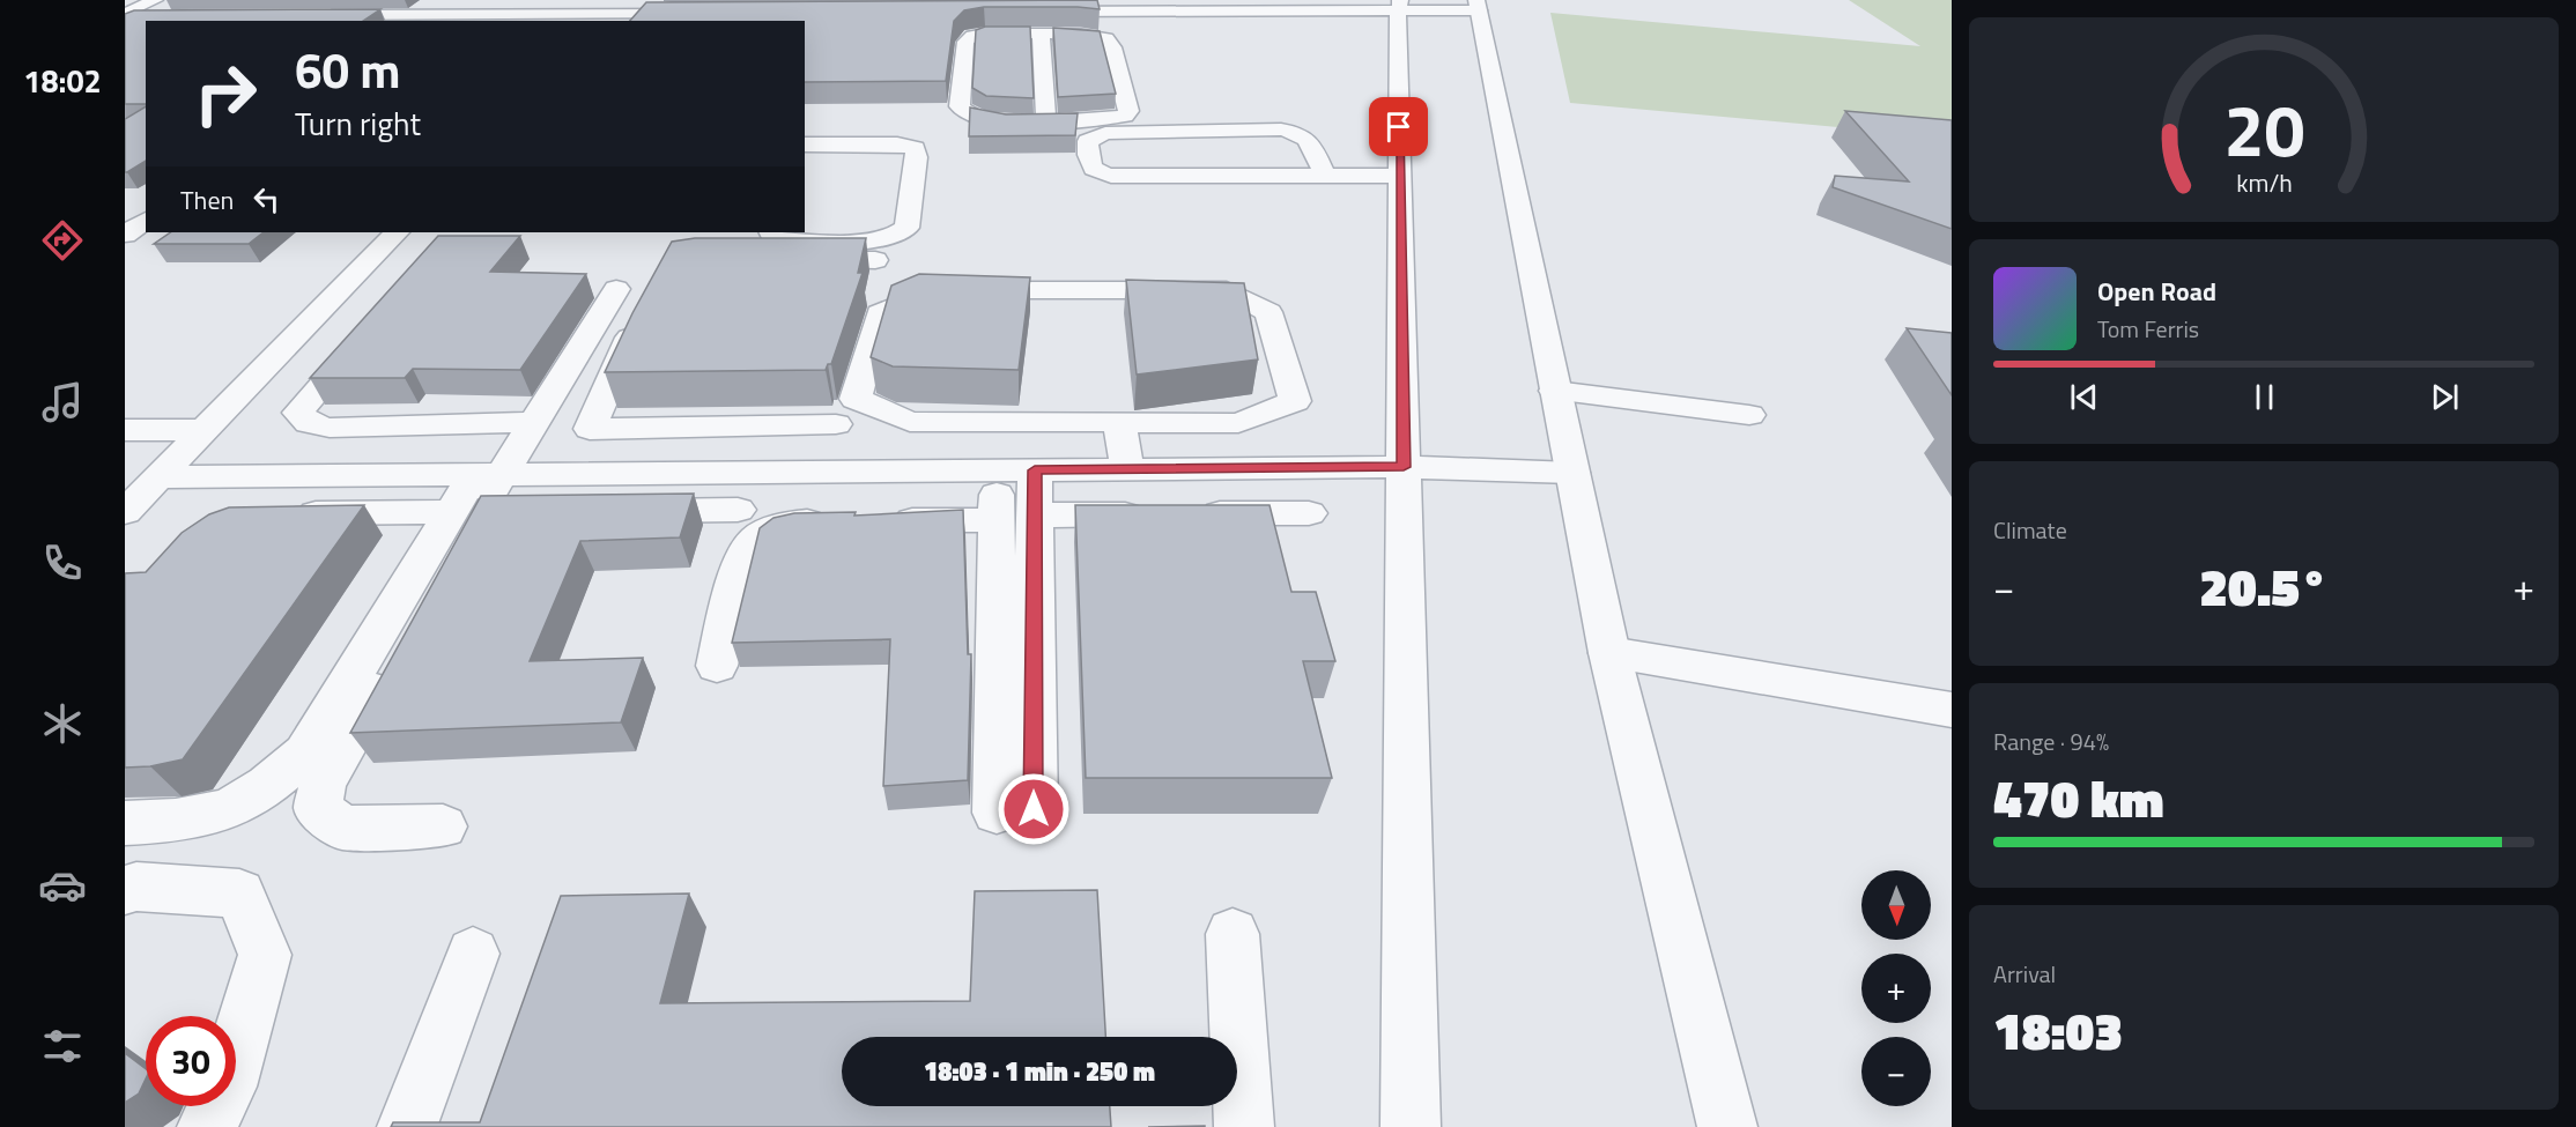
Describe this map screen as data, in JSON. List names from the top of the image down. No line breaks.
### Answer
{"north":"bottom","page":{"tabs":"18:02","turn":["60 m","Turn right"],"then":"Then","song":["Open Road","Tom Ferris"],"tile":["Climate",["Range · 94%","470 km"],["Arrival","18:03"]],"heat":["−","20.5°","+"],"map_buttons":["+","−"],"limit":"30","trip":"18:03 · 1 min · 250 m","gauge":["20","km/h"]}}
